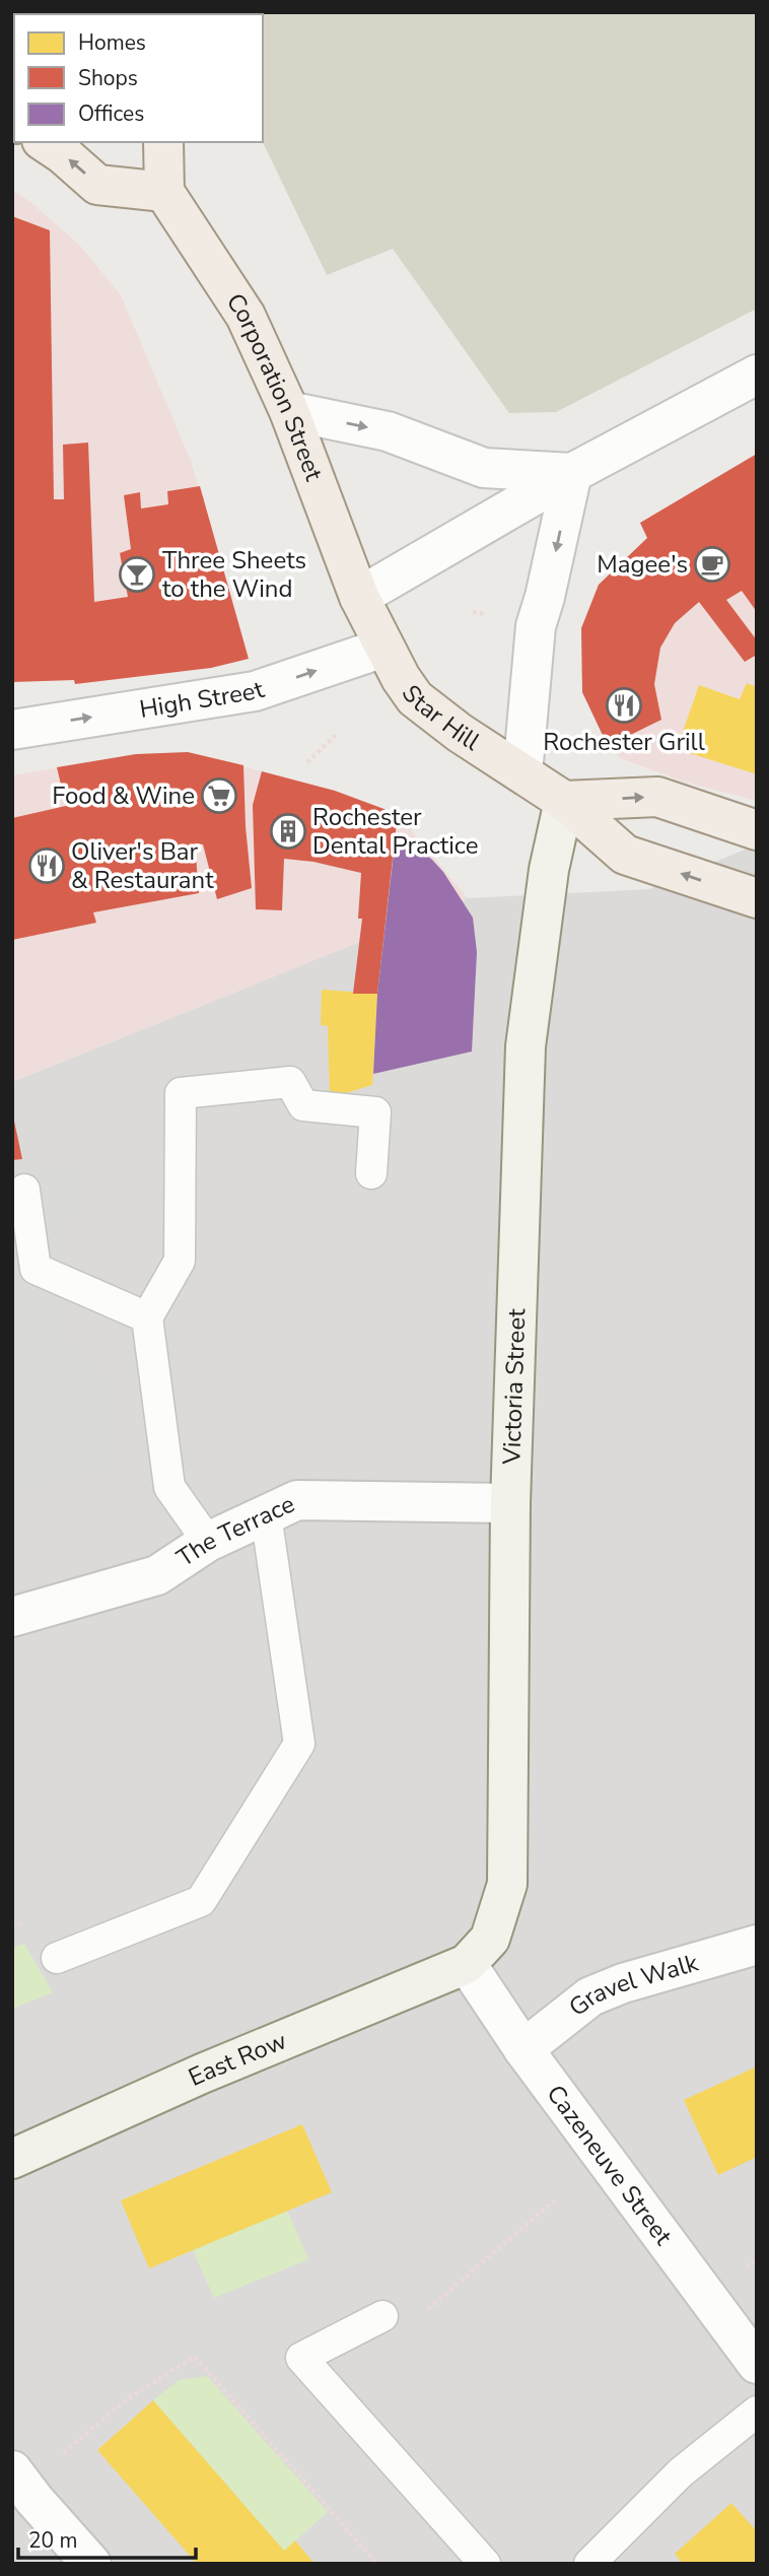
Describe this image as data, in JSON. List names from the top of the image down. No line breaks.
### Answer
{"streets":{"main road":["Corporation Street","Star Hill","Victoria Street","East Row"],"street":["High Street","The Terrace","Gravel Walk","Cazeneuve Street"]},"crossings":[["Corporation Street","Star Hill"],["High Street","Star Hill"],["Star Hill","Victoria Street"],["Victoria Street","The Terrace"],["Victoria Street","East Row"],["Victoria Street","Cazeneuve Street"],["Gravel Walk","Cazeneuve Street"],["East Row","Cazeneuve Street"]],"one_way":["High Street"],"places":{"cafe":["Magee's"],"bar":["Three Sheets to the Wind"],"restaurant":["Rochester Grill","Oliver's Bar & Restaurant"],"supermarket":["Food & Wine"],"building":["Rochester Dental Practice"]},"legend":["Homes","Shops","Offices"],"scale_bar":"20 m"}
